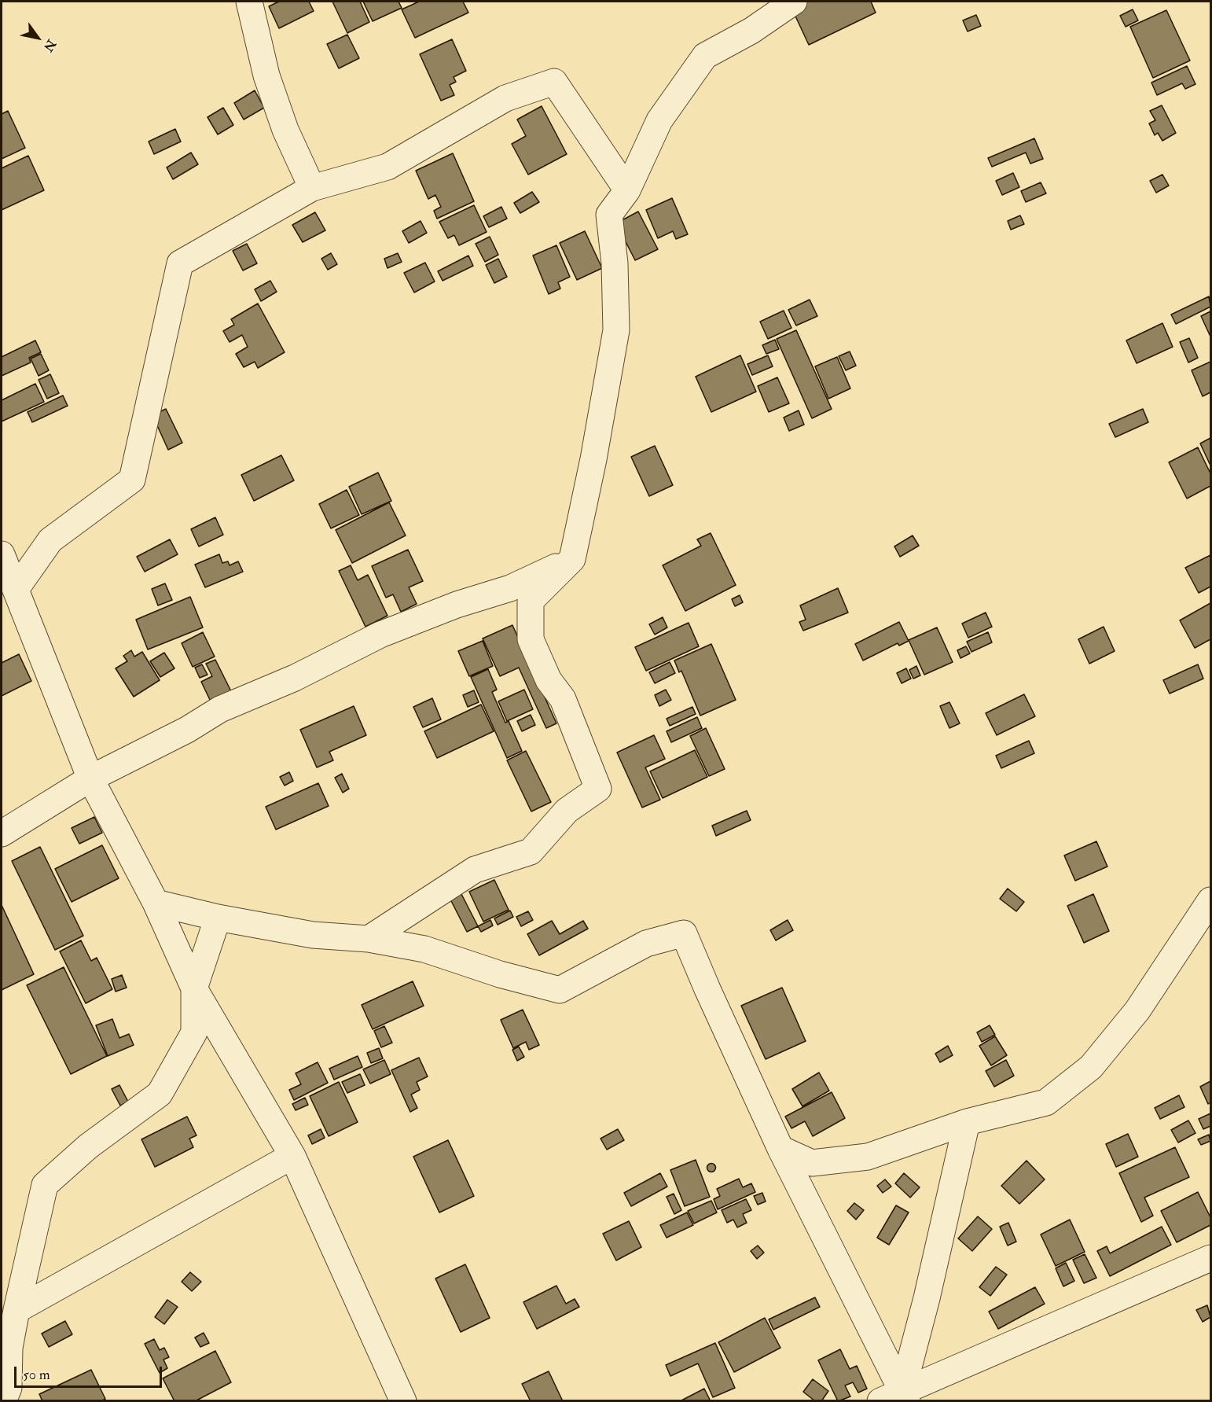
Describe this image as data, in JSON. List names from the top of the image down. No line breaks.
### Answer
{"scale_bar":"50 m","north":"bottom right"}
